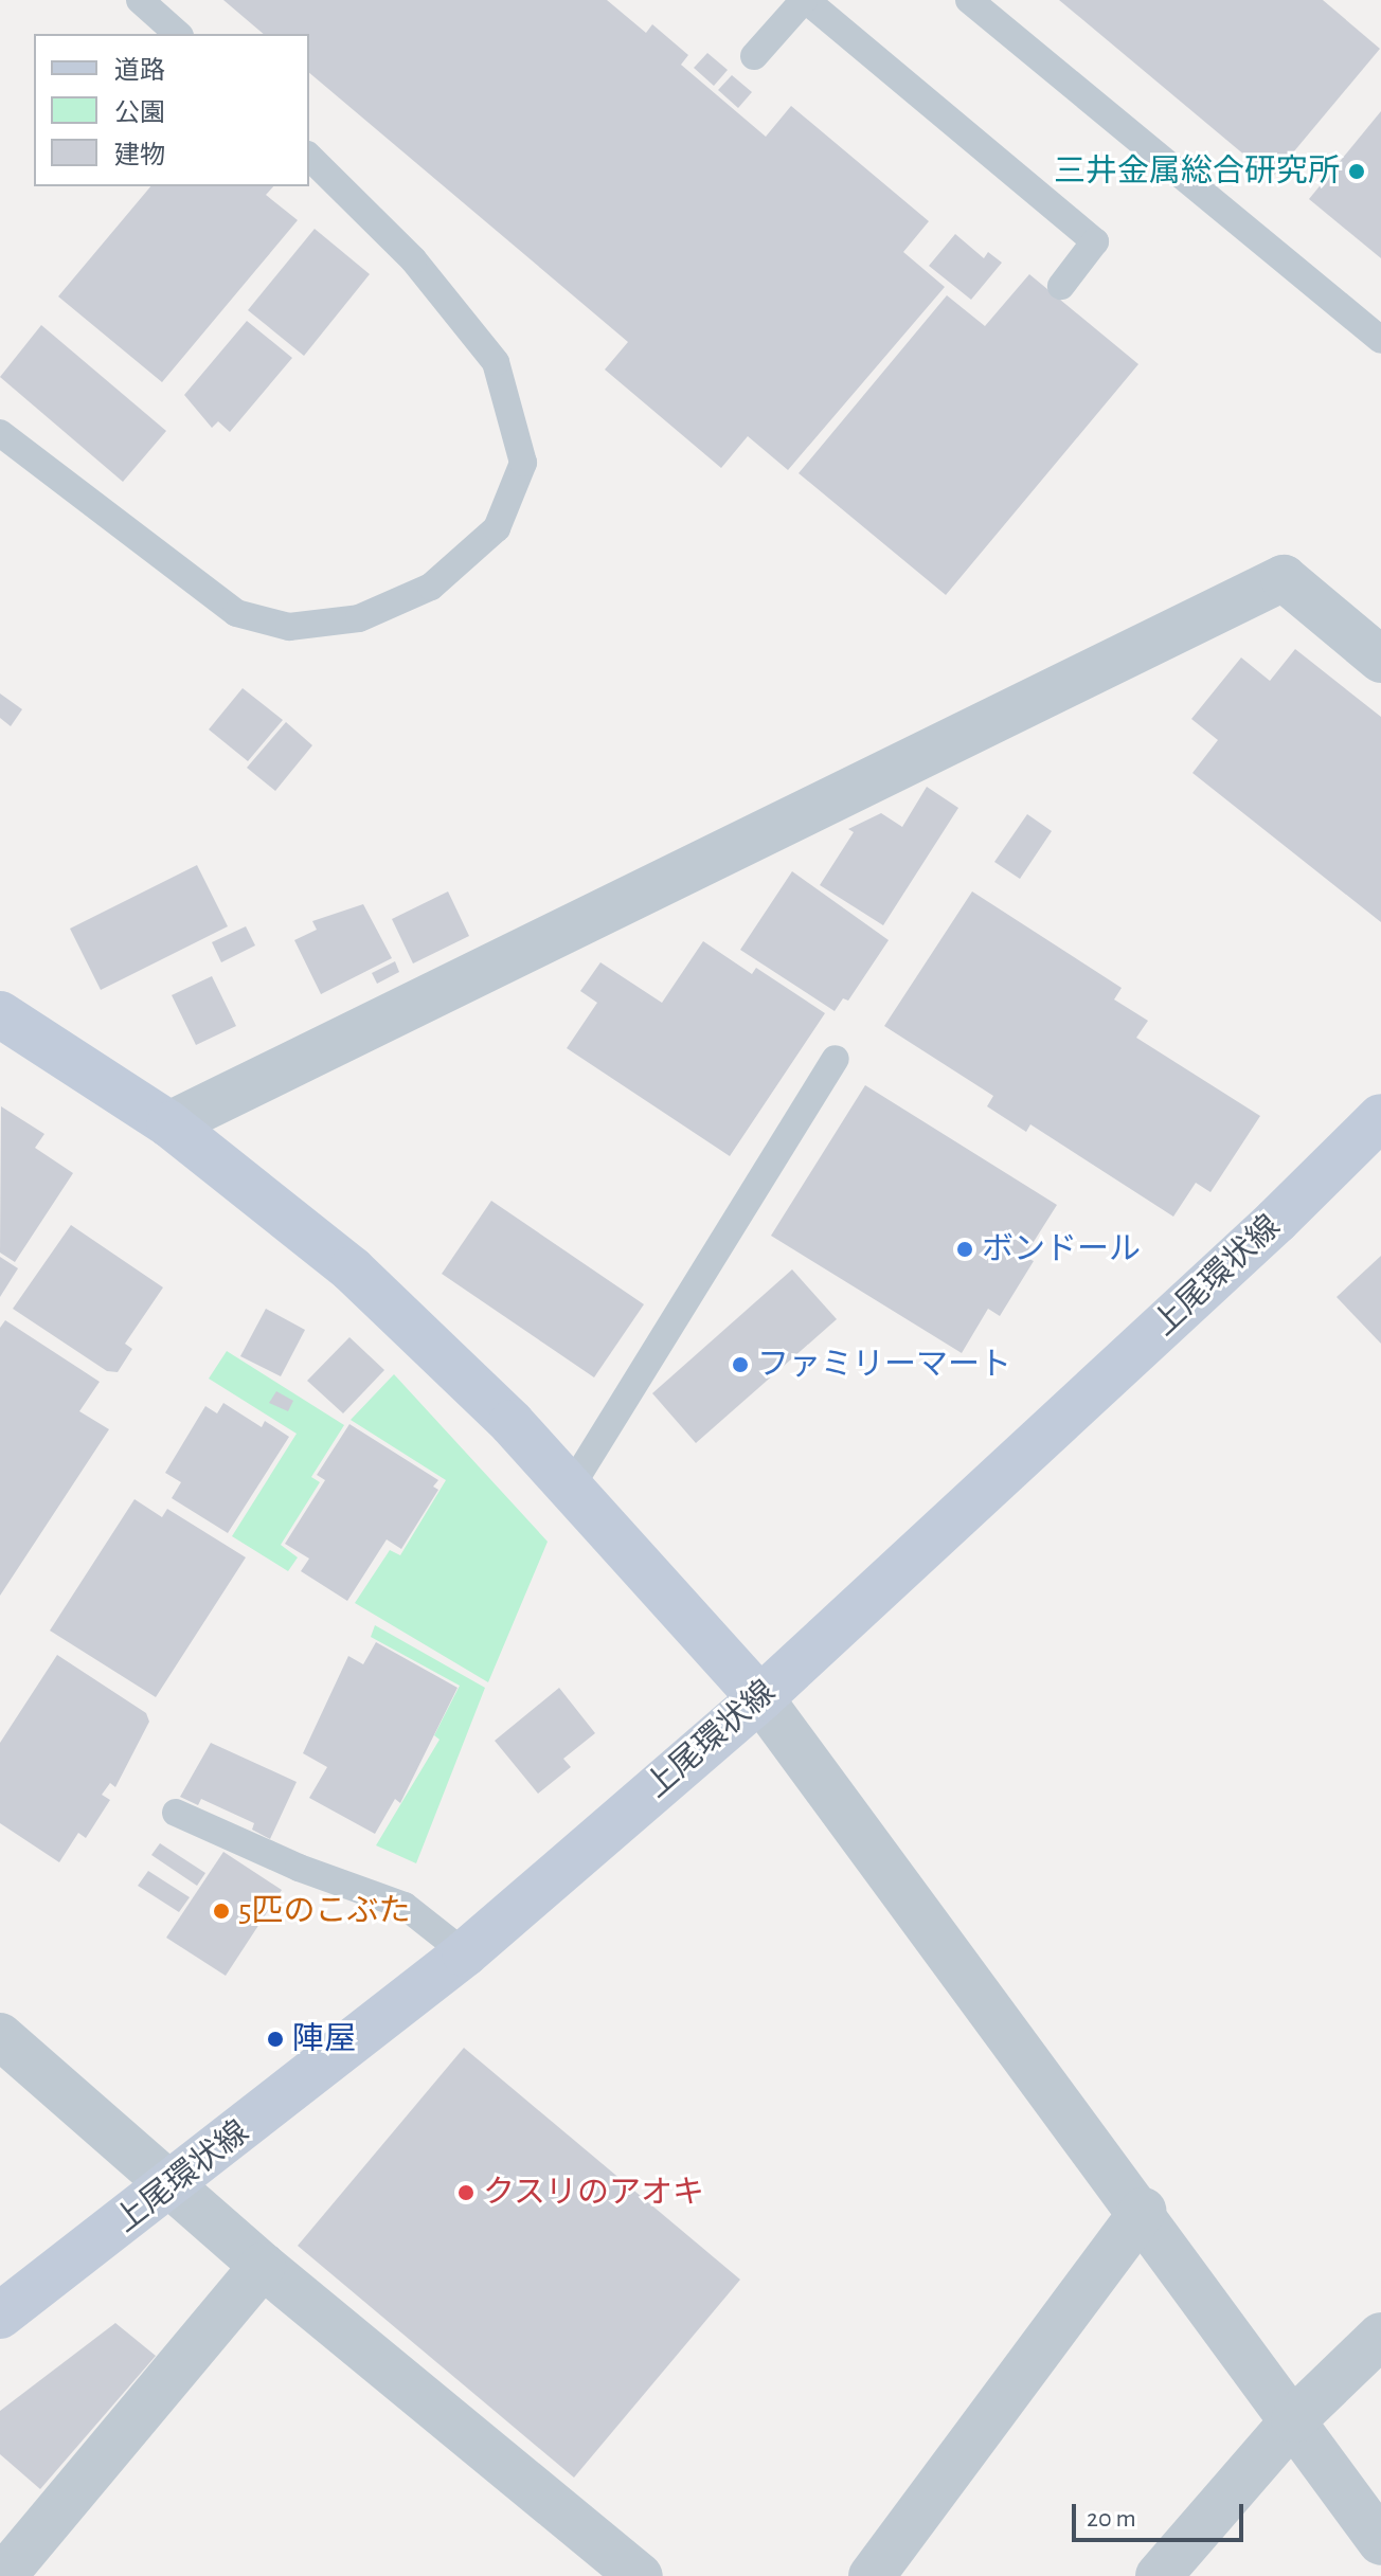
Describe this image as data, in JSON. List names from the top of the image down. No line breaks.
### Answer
{"streets":{"main road":["上尾環状線"]},"places":["三井金属総合研究所","ボンドール","ファミリーマート","5匹のこぶた","陣屋","クスリのアオキ"],"legend":["道路","公園","建物"],"scale_bar":"20 m"}
